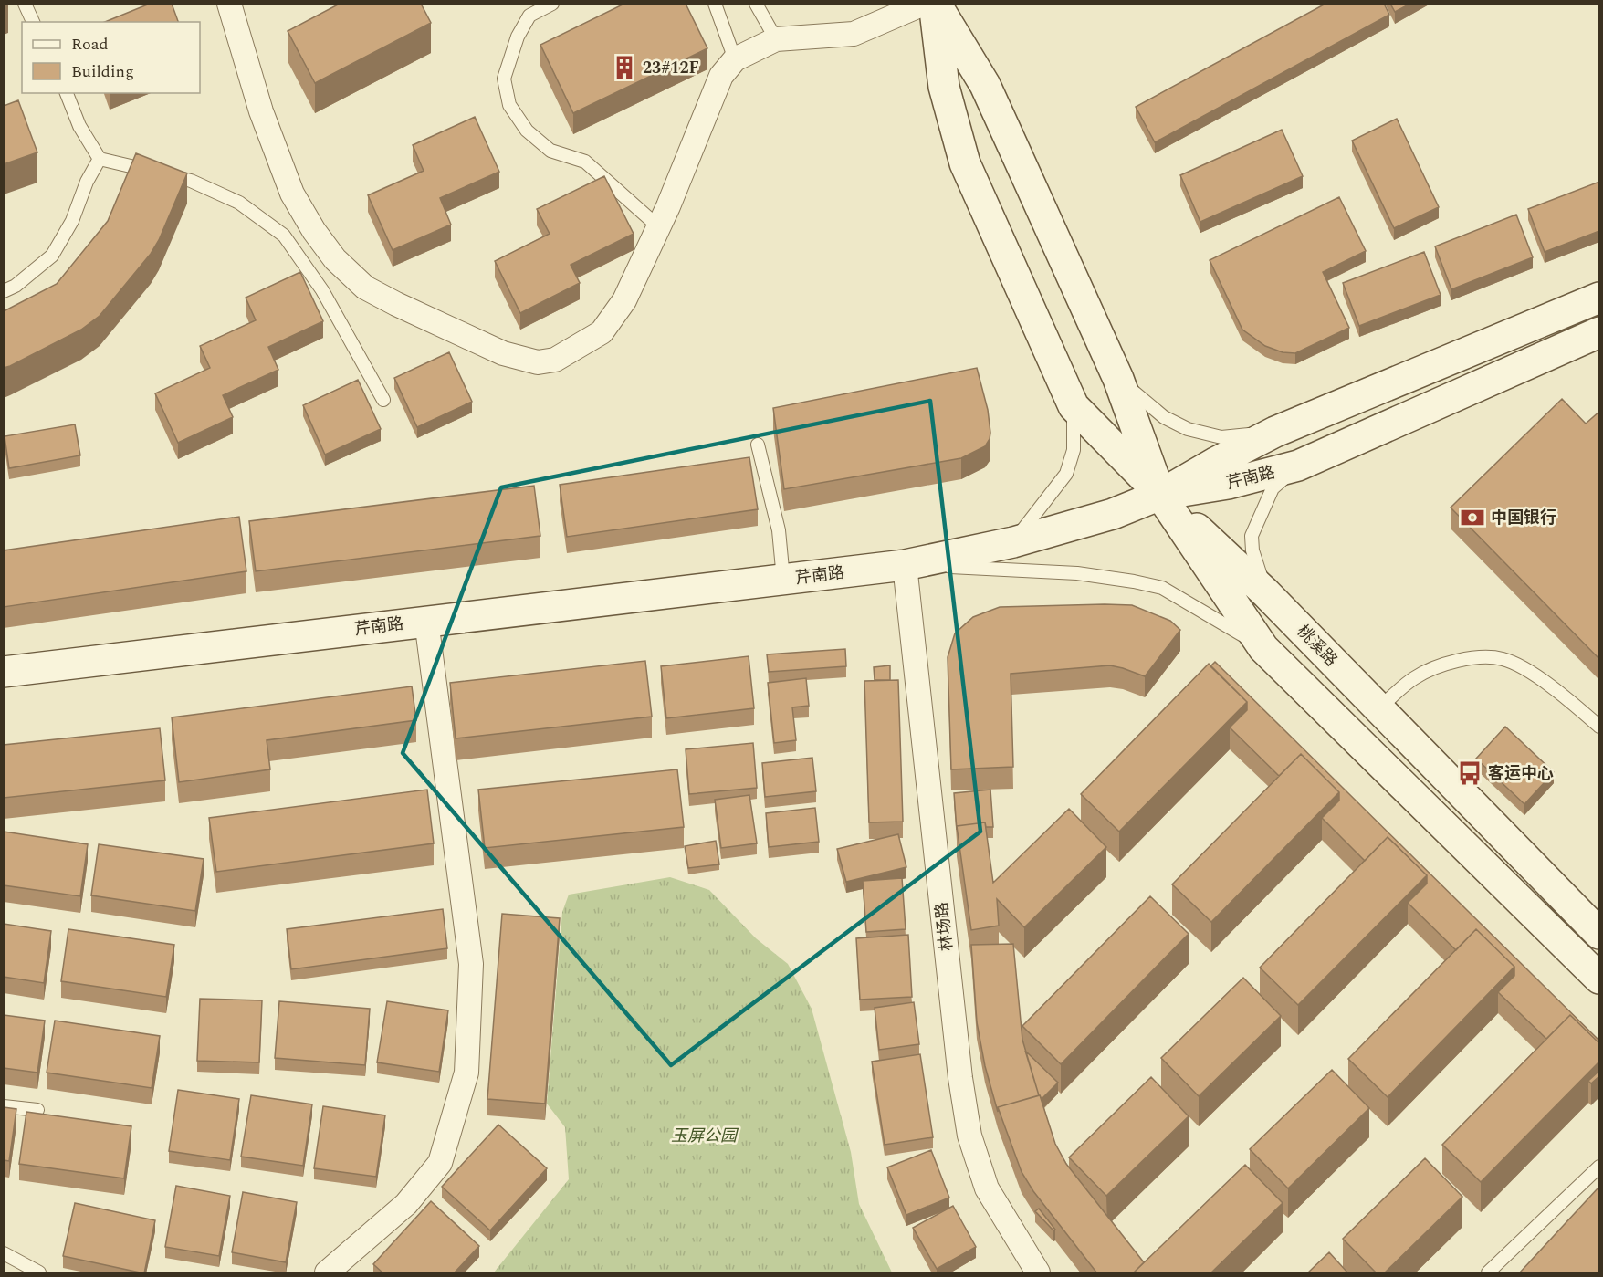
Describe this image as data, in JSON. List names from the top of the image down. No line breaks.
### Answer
{"streets":{"street":["芹南路","桃溪路","林场路"]},"crossings":[["芹南路","桃溪路"],["芹南路","林场路"]],"parks":["玉屏公园"],"places":{"building":["23#12F"],"bank":["中国银行"],"bus stop":["客运中心"]},"legend":["Road","Building"]}
